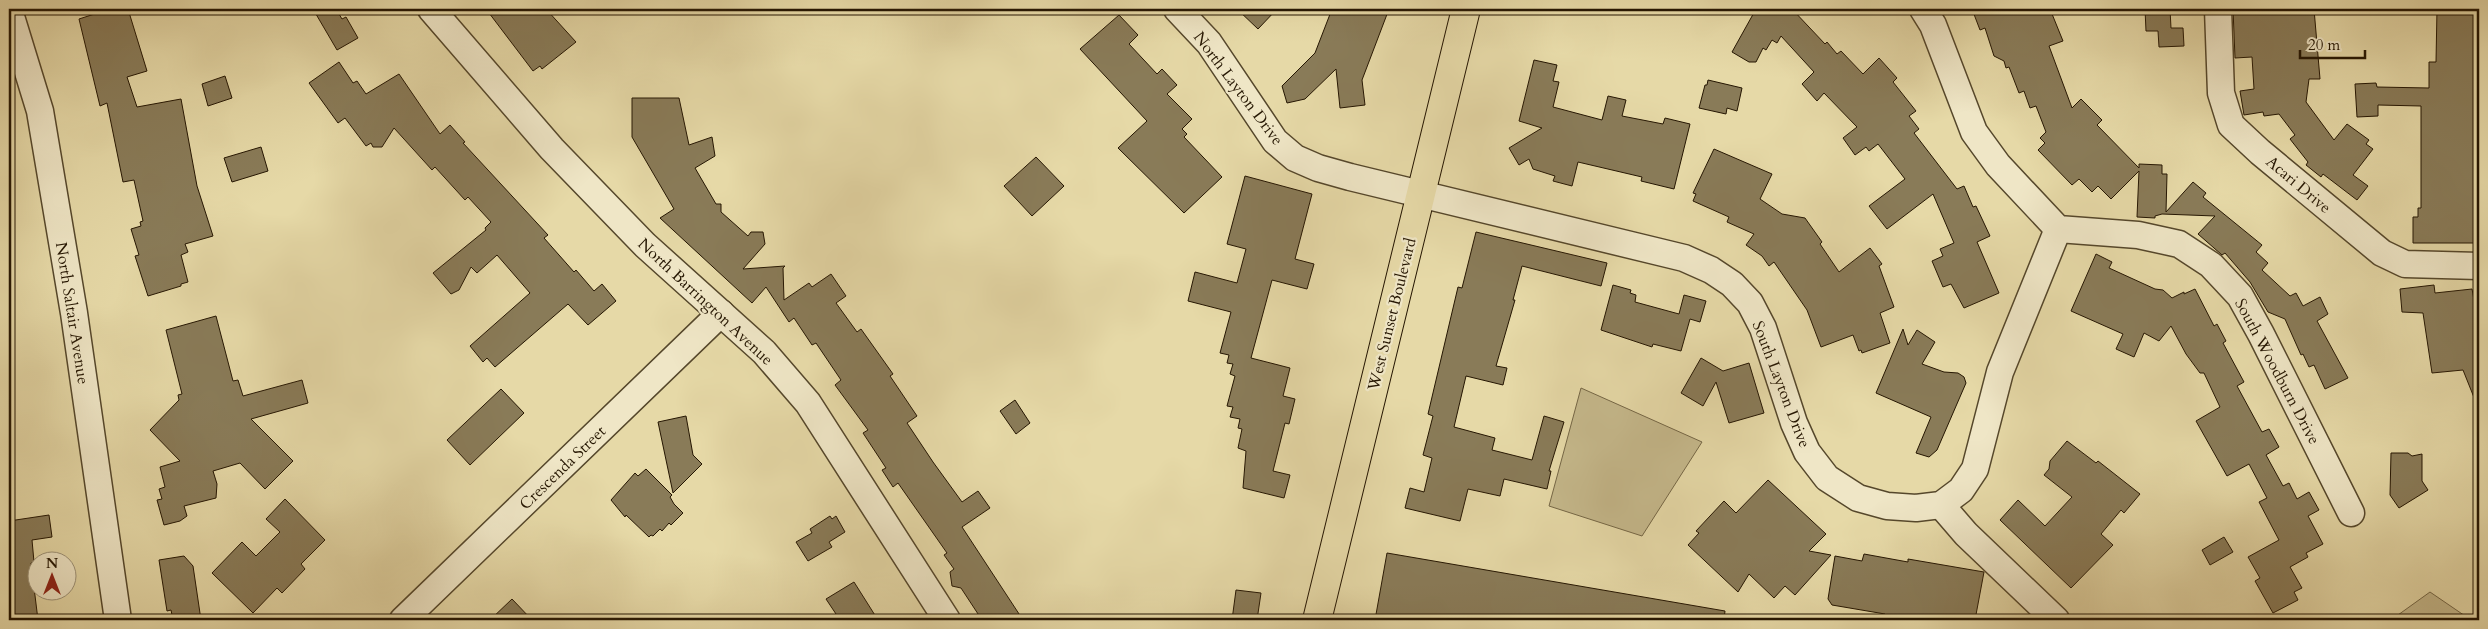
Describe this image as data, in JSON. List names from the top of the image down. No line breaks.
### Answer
{"streets":{"main road":["West Sunset Boulevard"],"street":["North Layton Drive","Acari Drive","North Barrington Avenue","North Saltair Avenue","South Woodburn Drive","South Layton Drive","Crescenda Street"]},"crossings":[["North Layton Drive","West Sunset Boulevard"],["North Layton Drive","South Layton Drive"],["North Barrington Avenue","Crescenda Street"],["West Sunset Boulevard","South Layton Drive"]],"scale_bar":"20 m","north":"top"}
